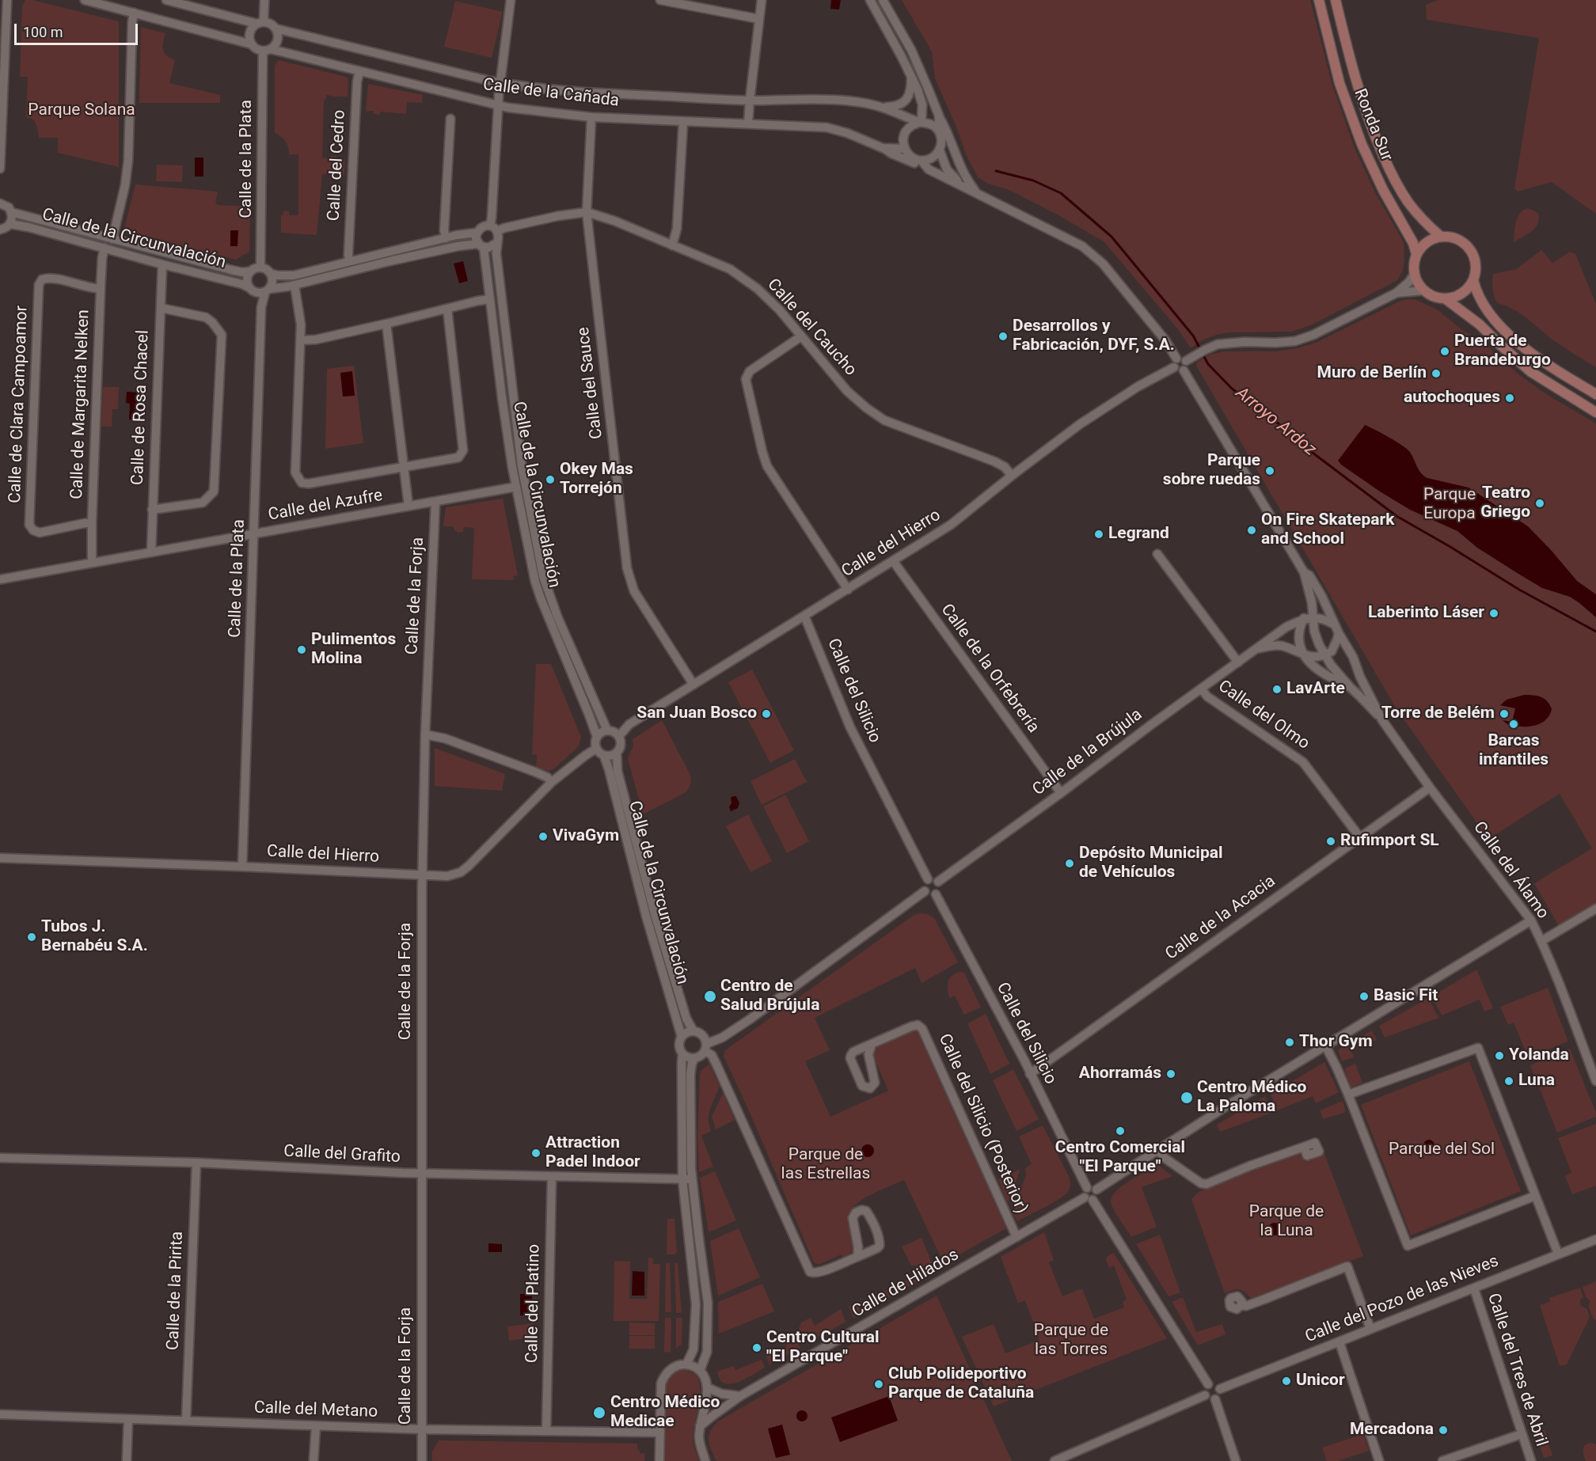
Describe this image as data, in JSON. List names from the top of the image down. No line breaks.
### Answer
{"streets":{"main road":["Ronda Sur"],"street":["Calle de la Cañada","Calle de la Plata","Calle del Cedro","Calle de la Circunvalación","Calle del Caucho","Calle del Sauce","Calle de Clara Campoamor","Calle de Margarita Nelken","Calle de Rosa Chacel","Calle del Azufre","Calle del Hierro","Calle de la Forja","Calle de la Orfebrería","Calle del Silicio","Calle del Olmo","Calle de la Brújula","Calle del Álamo","Calle de la Acacia","Calle del Silicio (Posterior)","Calle del Grafito","Calle de Hilados","Calle de la Pirita","Calle del Pozo de las Nieves","Calle del Platino","Calle del Tres de Abril","Calle del Metano"]},"crossings":[["Calle de la Cañada","Calle de la Plata"],["Calle de la Cañada","Calle del Cedro"],["Calle de la Cañada","Calle del Sauce"],["Calle de la Cañada","Calle del Hierro"],["Calle de la Plata","Calle de la Circunvalación"],["Calle de la Plata","Calle del Azufre"],["Calle de la Plata","Calle del Hierro"],["Calle de la Circunvalación","Calle del Caucho"],["Calle de la Circunvalación","Calle de Margarita Nelken"],["Calle de la Circunvalación","Calle de Rosa Chacel"],["Calle de la Circunvalación","Calle del Azufre"],["Calle de la Circunvalación","Calle del Hierro"],["Calle del Caucho","Calle del Sauce"],["Calle del Caucho","Calle del Hierro"],["Calle del Sauce","Calle del Hierro"],["Calle de Clara Campoamor","Calle de Margarita Nelken"],["Calle de Margarita Nelken","Calle del Azufre"],["Calle de Rosa Chacel","Calle del Azufre"],["Calle del Azufre","Calle de la Forja"],["Calle del Hierro","Calle de la Forja"],["Calle del Hierro","Calle de la Orfebrería"],["Calle del Hierro","Calle del Silicio"],["Calle de la Forja","Calle del Grafito"],["Calle de la Forja","Calle del Metano"],["Calle de la Orfebrería","Calle de la Brújula"],["Calle del Silicio","Calle de la Brújula"],["Calle del Silicio","Calle de la Acacia"],["Calle del Silicio","Calle de Hilados"],["Calle del Olmo","Calle de la Brújula"],["Calle del Olmo","Calle de la Acacia"],["Calle de la Brújula","Calle del Álamo"],["Calle del Álamo","Calle de la Acacia"],["Calle del Silicio (Posterior)","Calle de Hilados"],["Calle del Grafito","Calle de la Pirita"],["Calle del Grafito","Calle del Platino"],["Calle de la Pirita","Calle del Metano"],["Calle del Pozo de las Nieves","Calle del Tres de Abril"],["Calle del Platino","Calle del Metano"]],"water":["Arroyo Ardoz"],"parks":["Parque Solana","Parque Europa","Parque del Sol","Parque de las Estrellas","Parque de la Luna","Parque de las Torres"],"places":["Desarrollos y Fabricación, DYF, S.A.","Puerta de Brandeburgo","Muro de Berlín","autochoques","Parque sobre ruedas","Okey Mas Torrejón","Teatro Griego","On Fire Skatepark and School","Legrand","Laberinto Láser","Pulimentos Molina","LavArte","San Juan Bosco","Torre de Belém","Barcas infantiles","VivaGym","Rufimport SL","Depósito Municipal de Vehículos","Tubos J. Bernabéu S.A.","Centro de Salud Brújula","Basic Fit","Thor Gym","Yolanda","Ahorramás","Luna","Centro Médico La Paloma","Centro Comercial \"El Parque\"","Attraction Padel Indoor","Centro Cultural \"El Parque\"","Unicor","Club Polideportivo Parque de Cataluña","Centro Médico Medicae","Mercadona"],"scale_bar":"100 m"}
